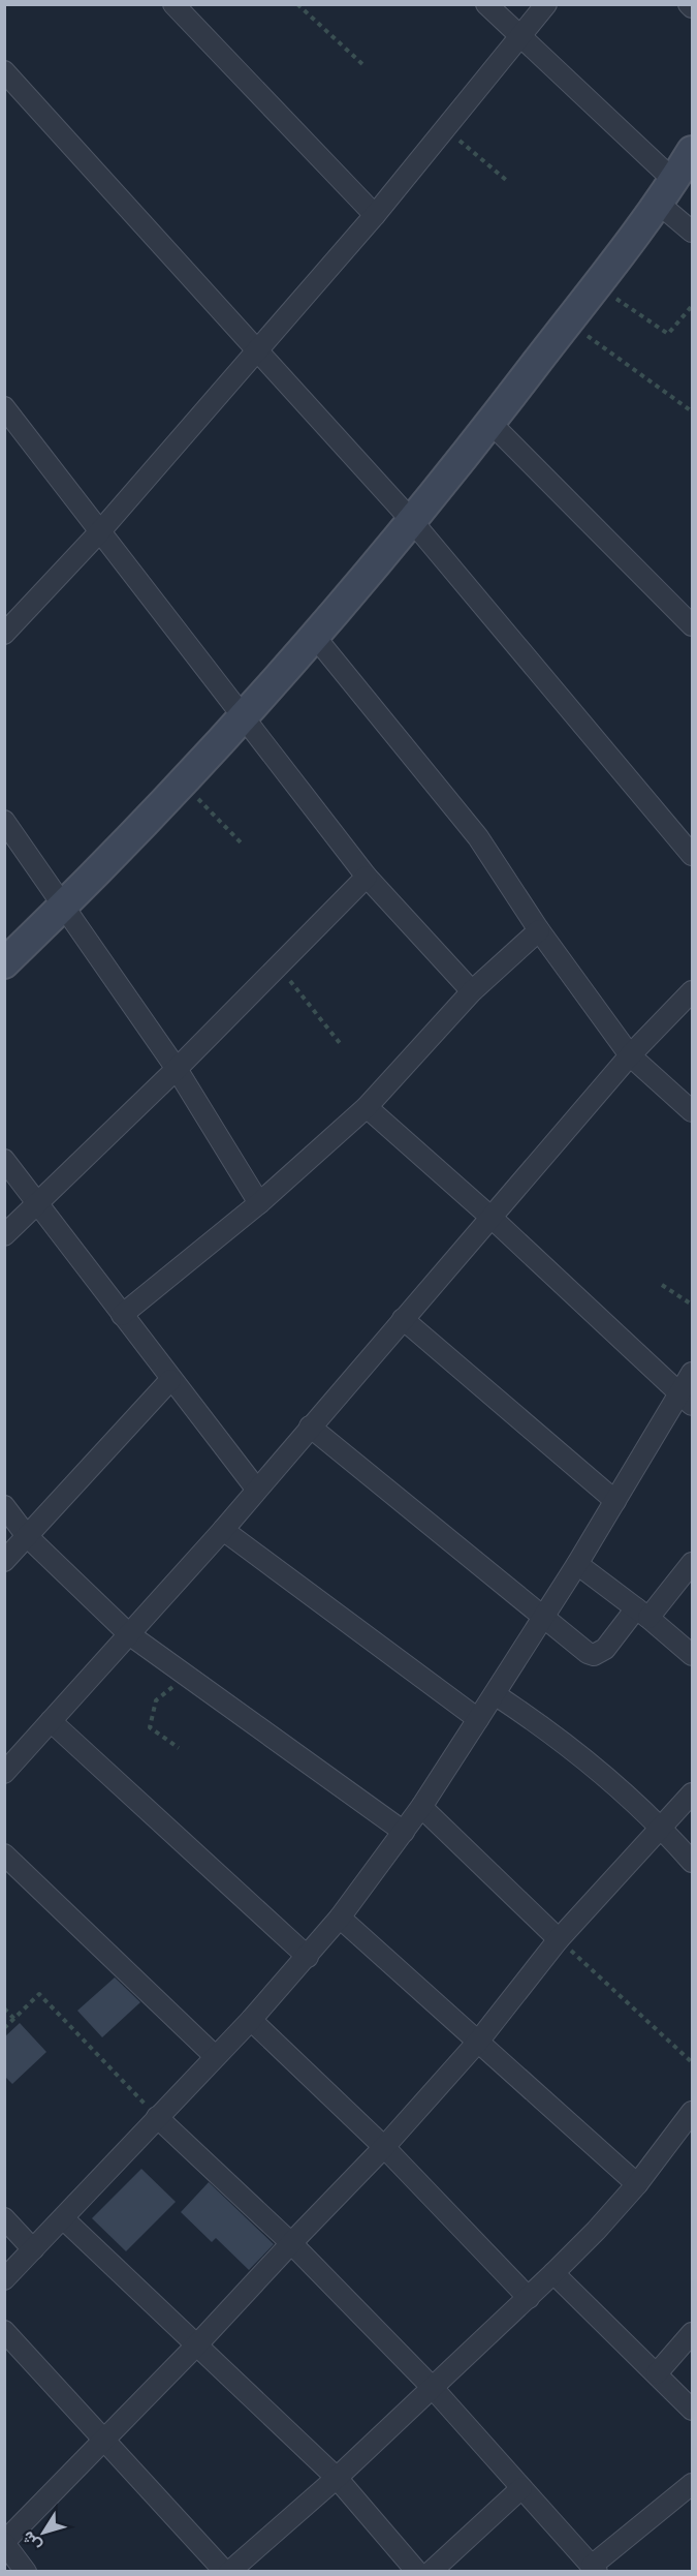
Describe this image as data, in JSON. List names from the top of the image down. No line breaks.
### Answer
{"north":"bottom left"}
